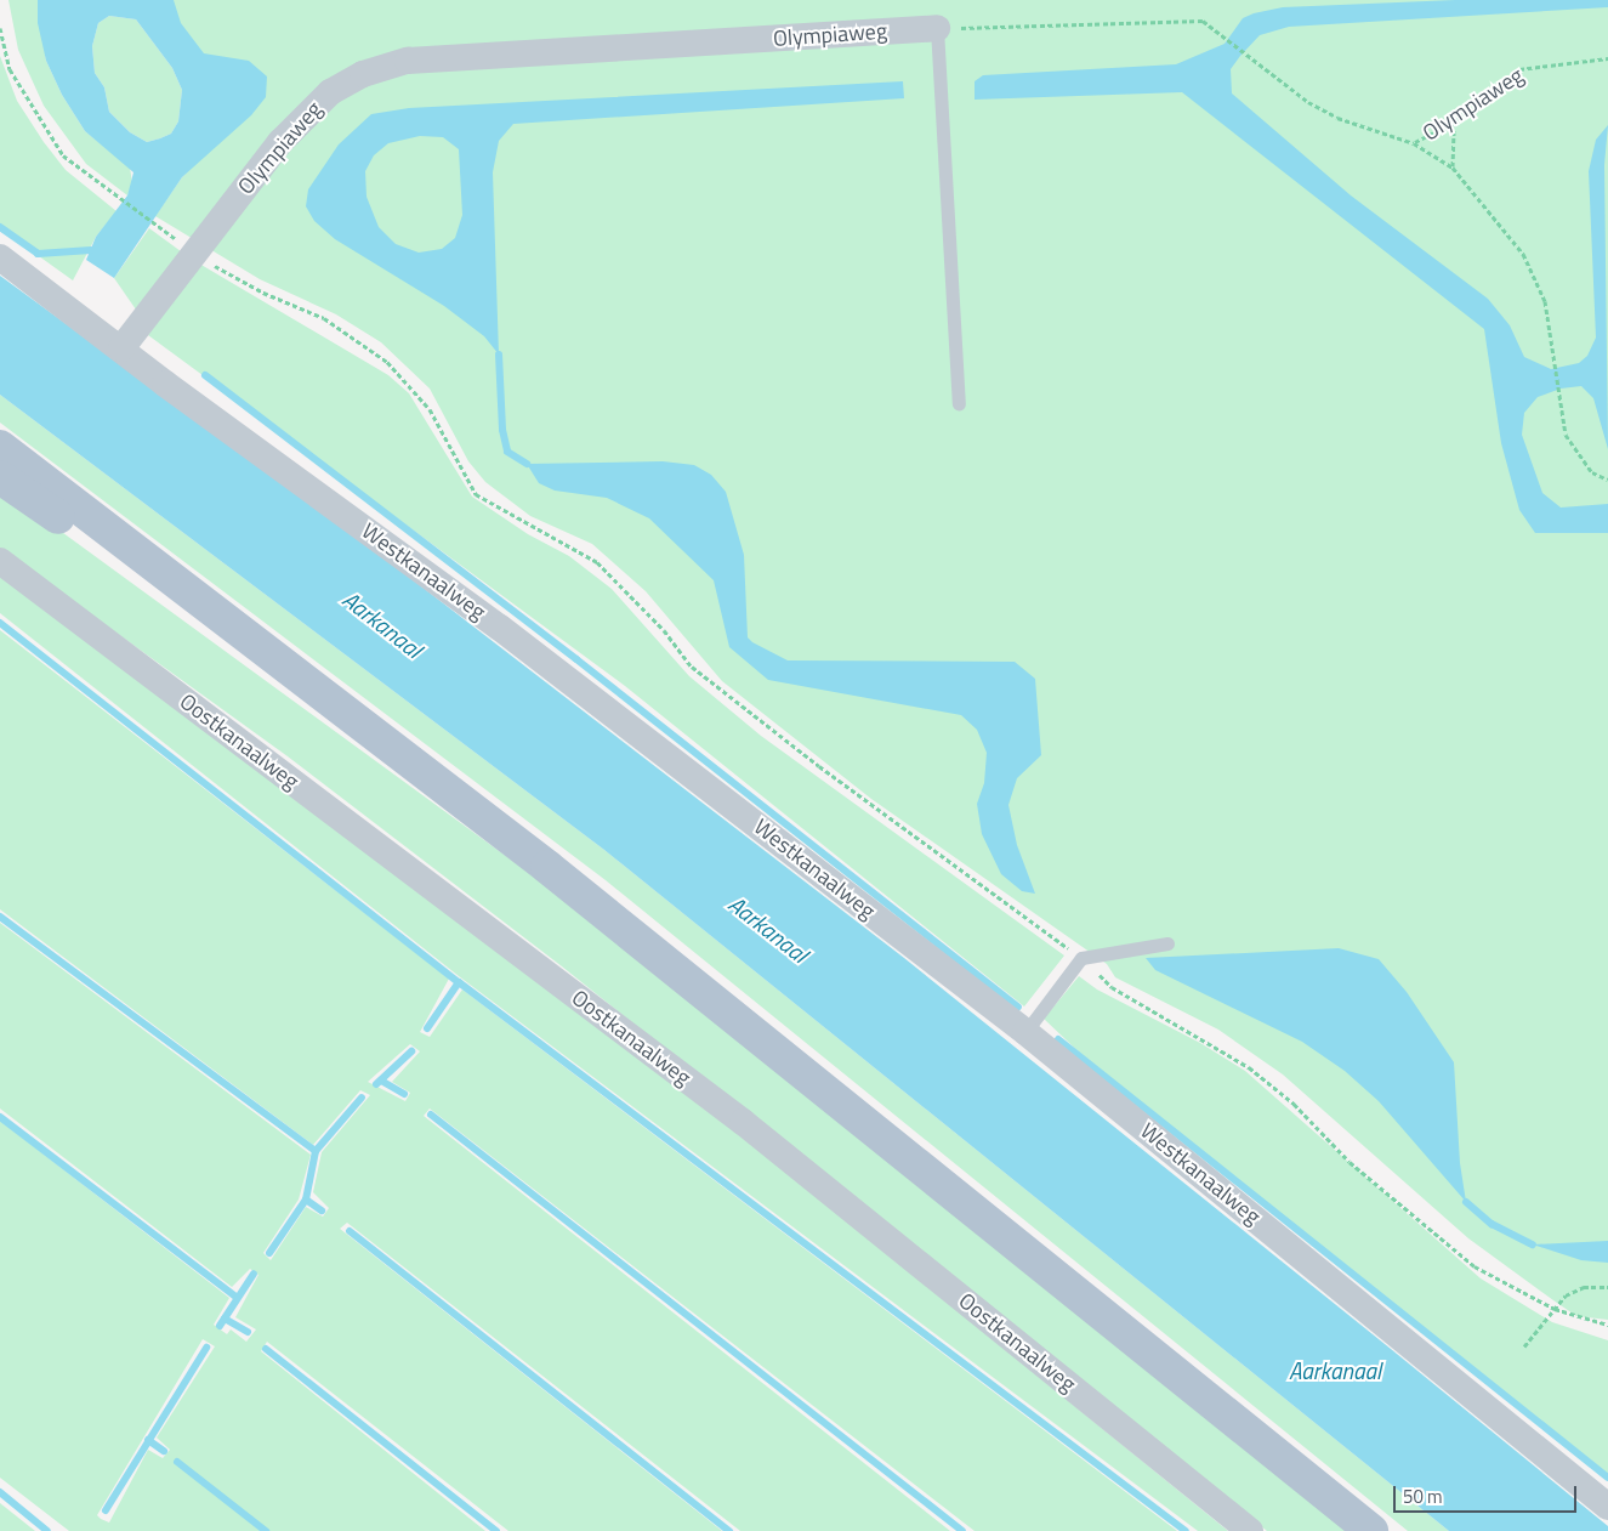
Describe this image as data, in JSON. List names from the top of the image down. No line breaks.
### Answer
{"streets":{"street":["Olympiaweg","Westkanaalweg","Oostkanaalweg"]},"crossings":[["Olympiaweg","Westkanaalweg"]],"water":["Aarkanaal"],"scale_bar":"50 m"}
